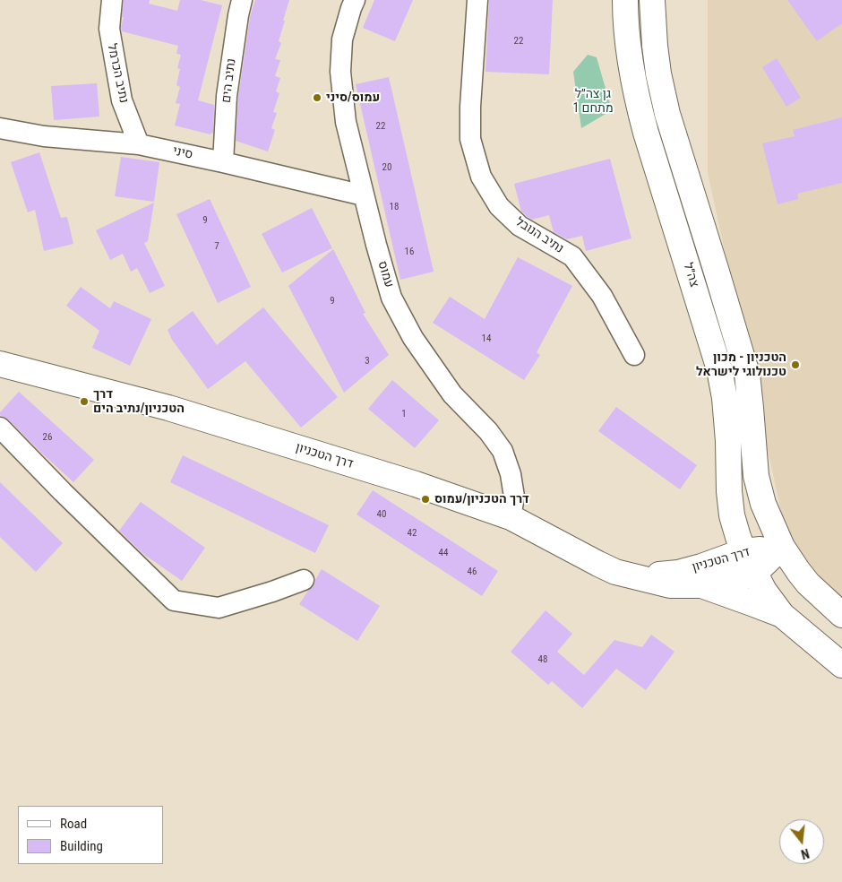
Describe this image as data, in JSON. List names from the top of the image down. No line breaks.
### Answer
{"streets":{"main road":["צה״ל","דרך הטכניון"],"street":["נתיב הכרמל","נתיב הים","סיני","נתיב הנובל","עמוס"]},"crossings":[["נתיב הכרמל","סיני"],["נתיב הים","סיני"],["סיני","עמוס"],["עמוס","דרך הטכניון"],["צה״ל","דרך הטכניון"]],"parks":["גן צה״ל מתחם 1"],"places":["עמוס/סיני","הטכניון - מכון טכנולוגי לישראל","דרך הטכניון/נתיב הים","דרך הטכניון/עמוס"],"house_numbers":["22","22","20","18","9","7","16","9","14","3","1","26","40","42","44","46","48"],"legend":["Road","Building"],"north":"bottom"}
